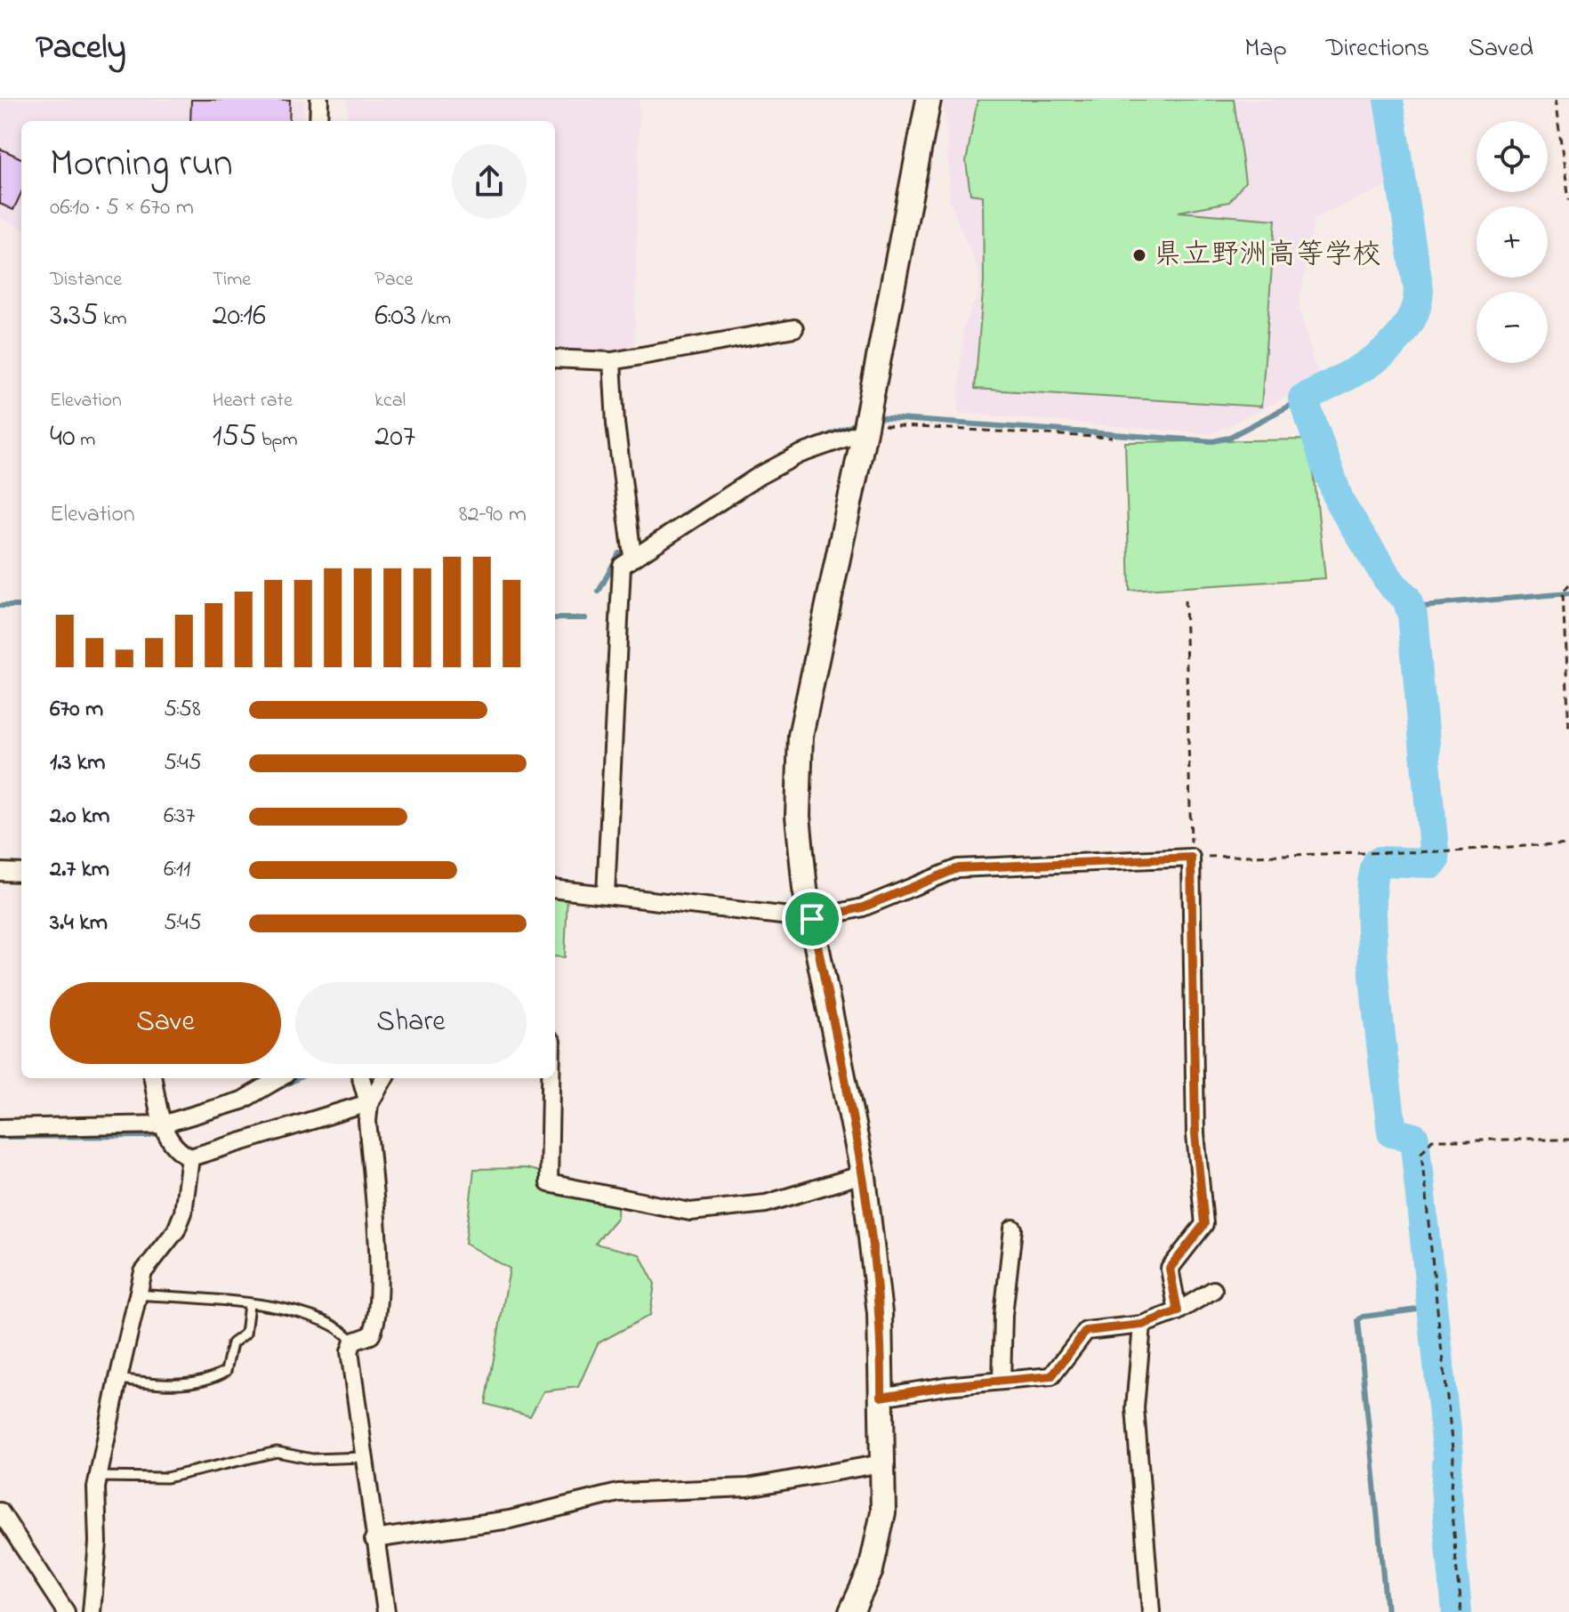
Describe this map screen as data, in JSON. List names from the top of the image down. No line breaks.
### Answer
{"places":["県立野洲高等学校"],"page":{"header":"Pacely","nav":["Map","Directions","Saved"],"map_buttons":["+","−"],"heading":["Morning run","06:10 · 5 × 670 m"],"stats":[["Distance","3.35 km"],["Time","20:16"],["Pace","6:03 /km"],["Elevation","40 m"],["Heart rate","155 bpm"],["kcal","207"]],"chart":["Elevation","82–90 m"],"list":[{"name":"670 m","note":"5:58"},{"name":"1.3 km","note":"5:45"},{"name":"2.0 km","note":"6:37"},{"name":"2.7 km","note":"6:11"},{"name":"3.4 km","note":"5:45"}],"buttons":["Save","Share"]}}
